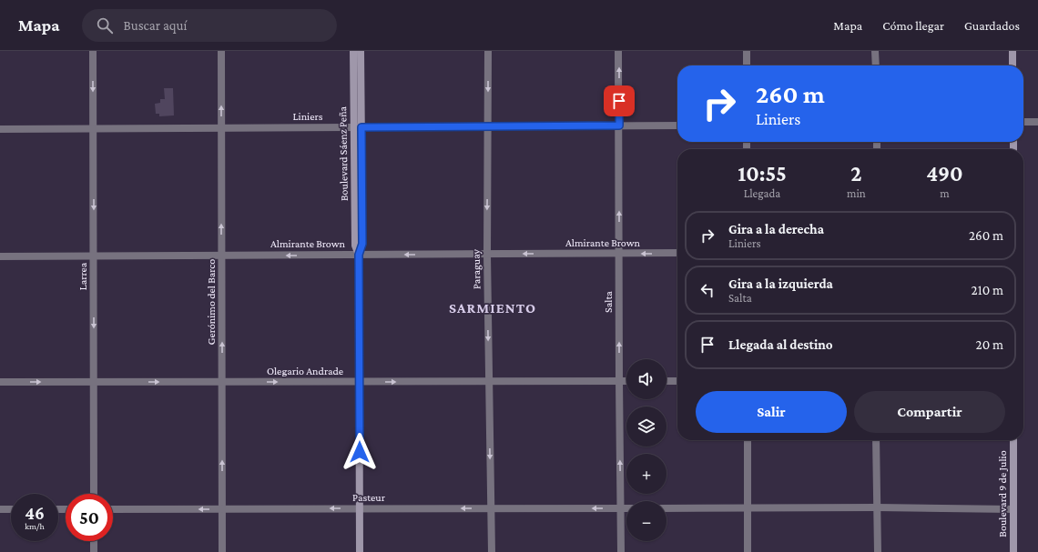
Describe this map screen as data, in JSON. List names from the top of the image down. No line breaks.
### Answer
{"streets":{"main road":["Boulevard Sáenz Peña","Boulevard 9 de Julio"],"street":["Liniers","Almirante Brown","Paraguay","Larrea","Gerónimo del Barco","Salta","Olegario Andrade","Pasteur"]},"crossings":[["Liniers","Boulevard Sáenz Peña"],["Liniers","Paraguay"],["Liniers","Larrea"],["Liniers","Gerónimo del Barco"],["Liniers","Salta"],["Boulevard Sáenz Peña","Almirante Brown"],["Boulevard Sáenz Peña","Olegario Andrade"],["Boulevard Sáenz Peña","Pasteur"],["Almirante Brown","Paraguay"],["Almirante Brown","Larrea"],["Almirante Brown","Gerónimo del Barco"],["Almirante Brown","Salta"],["Paraguay","Olegario Andrade"],["Paraguay","Pasteur"],["Larrea","Olegario Andrade"],["Gerónimo del Barco","Olegario Andrade"],["Gerónimo del Barco","Pasteur"],["Salta","Olegario Andrade"],["Salta","Pasteur"]],"one_way":["Almirante Brown","Paraguay","Larrea","Gerónimo del Barco","Salta","Olegario Andrade","Pasteur"],"districts":["SARMIENTO"],"page":{"header":"Mapa","search":"Buscar aquí","nav":["Mapa","Cómo llegar","Guardados"],"turn":["260 m","Liniers"],"eta":["10:55","Llegada","2","min","490","m"],"list":[{"name":"Gira a la derecha","note":"Liniers","value":"260 m"},{"name":"Gira a la izquierda","note":"Salta","value":"210 m"},{"name":"Llegada al destino","value":"20 m"}],"map_buttons":["+","−"],"buttons":["Salir","Compartir"],"speed":"46 km/h","limit":"50"}}
